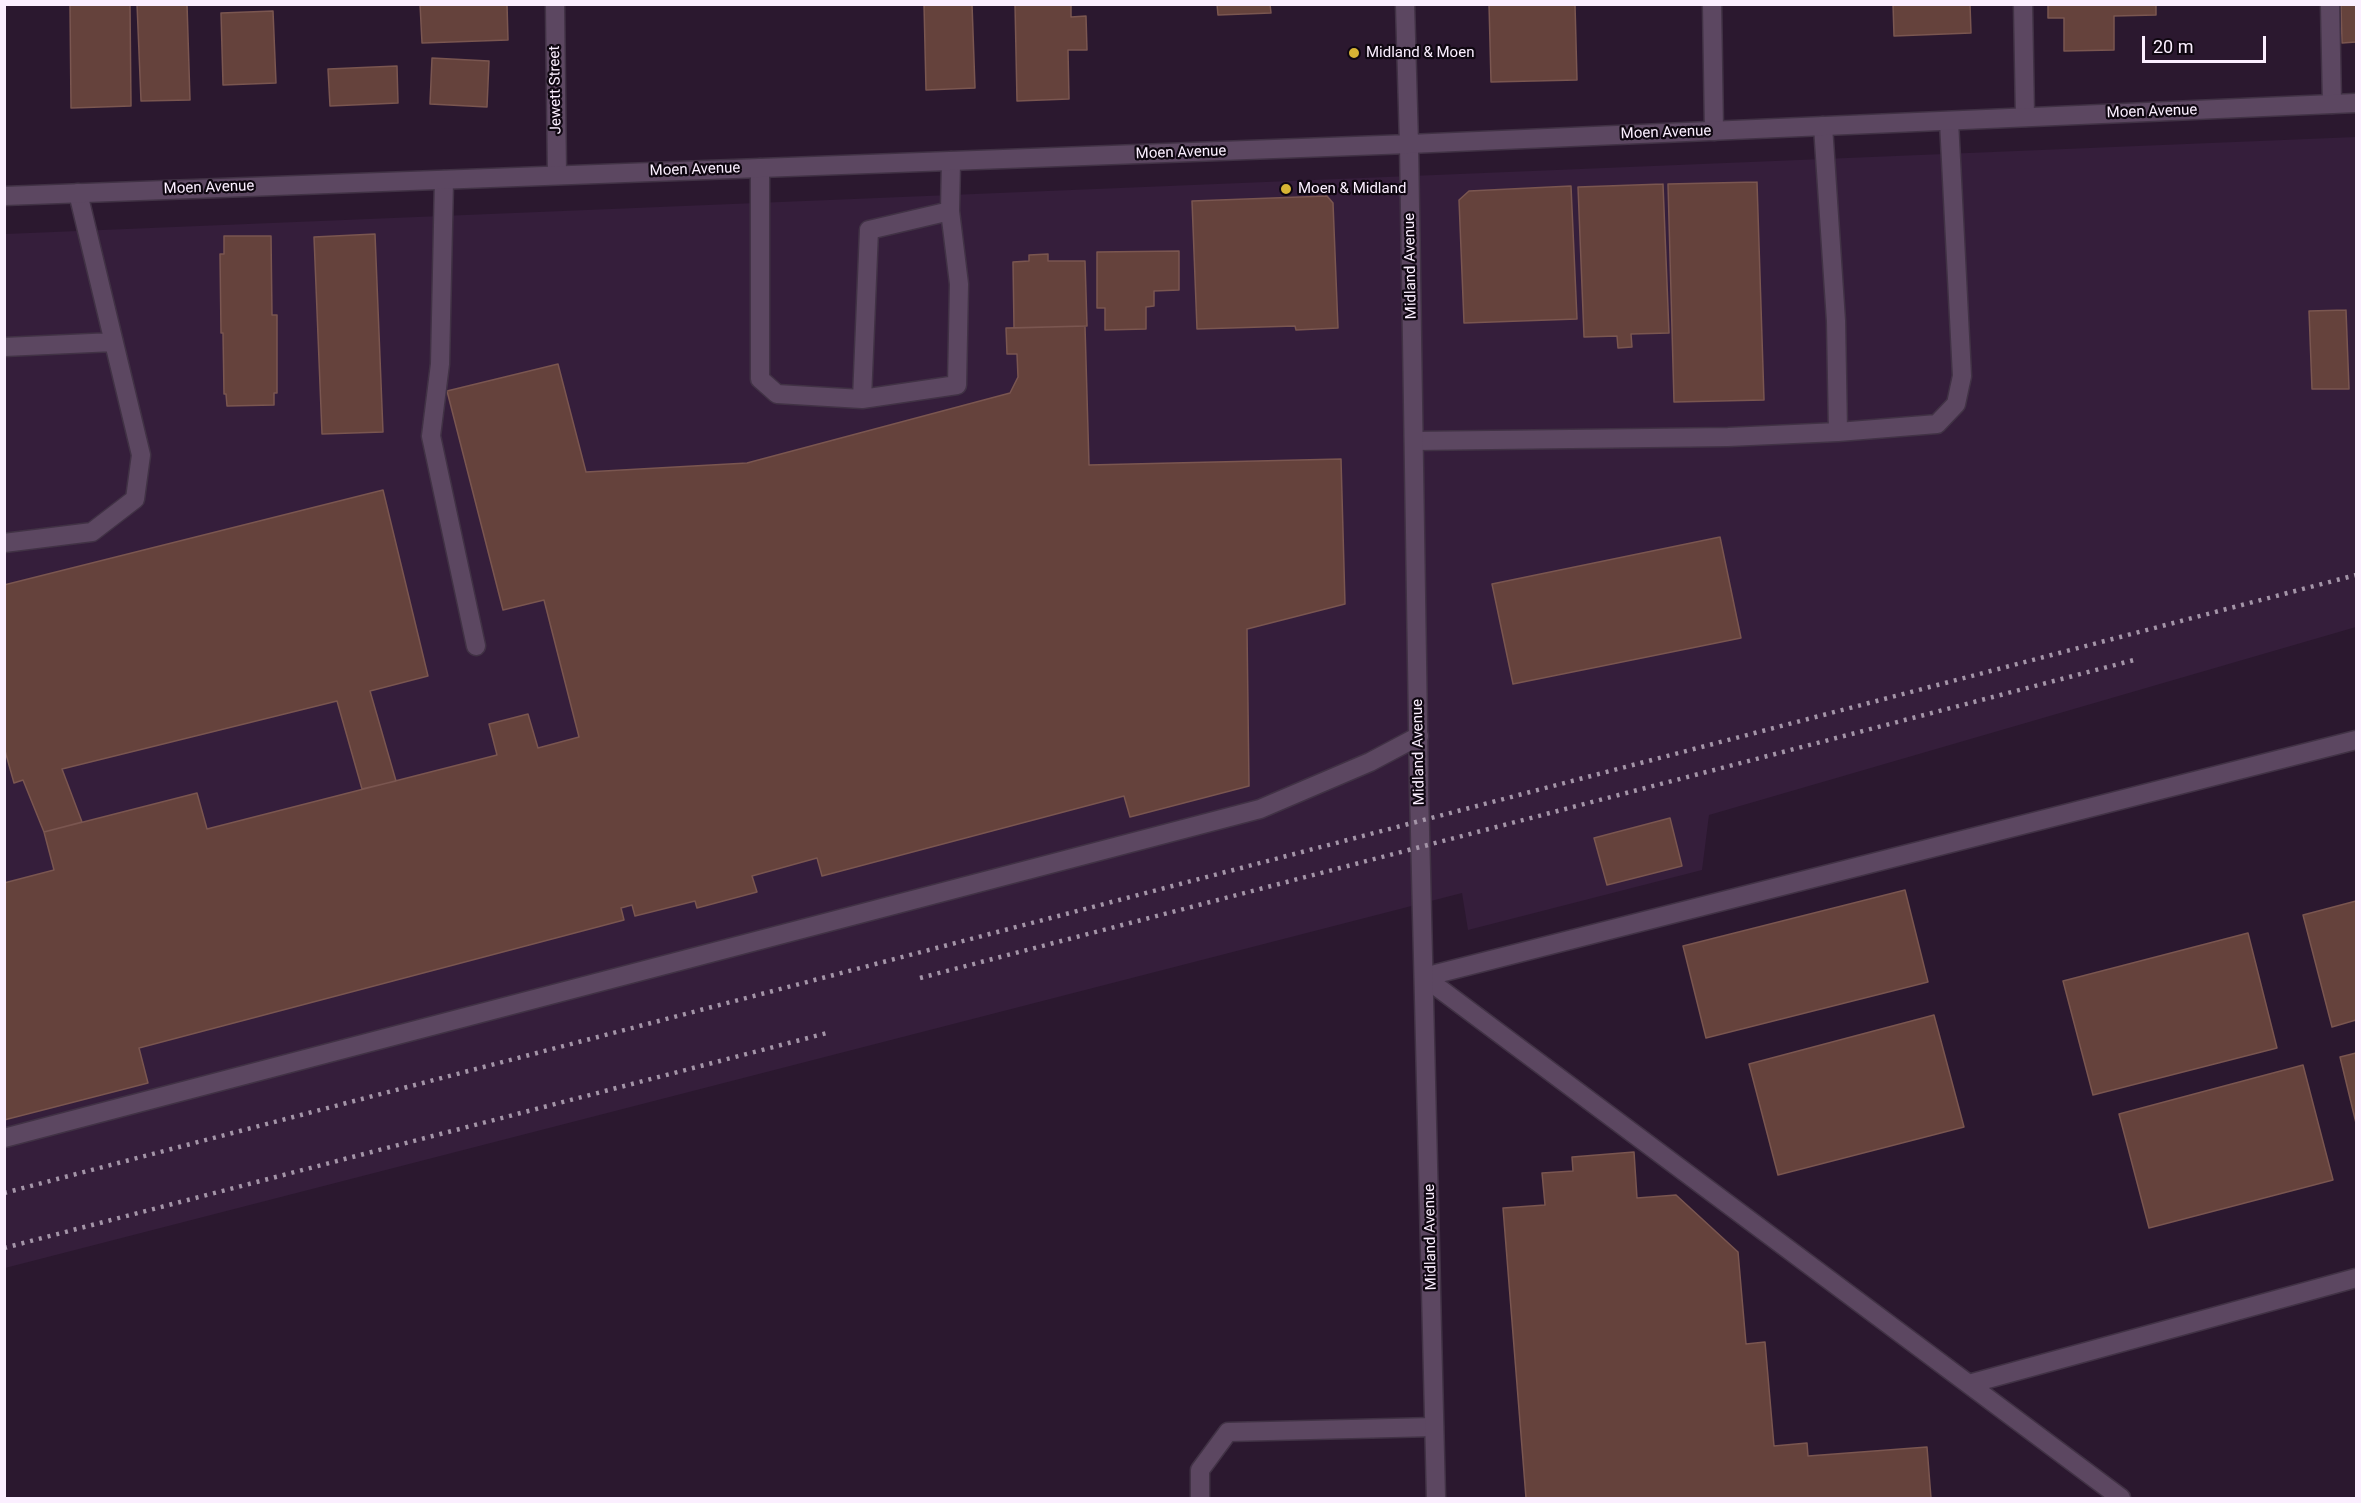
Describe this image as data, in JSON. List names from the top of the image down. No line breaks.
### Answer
{"streets":{"street":["Jewett Street","Moen Avenue","Midland Avenue"]},"crossings":[["Jewett Street","Moen Avenue"],["Moen Avenue","Midland Avenue"]],"places":["Midland & Moen","Moen & Midland"],"scale_bar":"20 m"}
